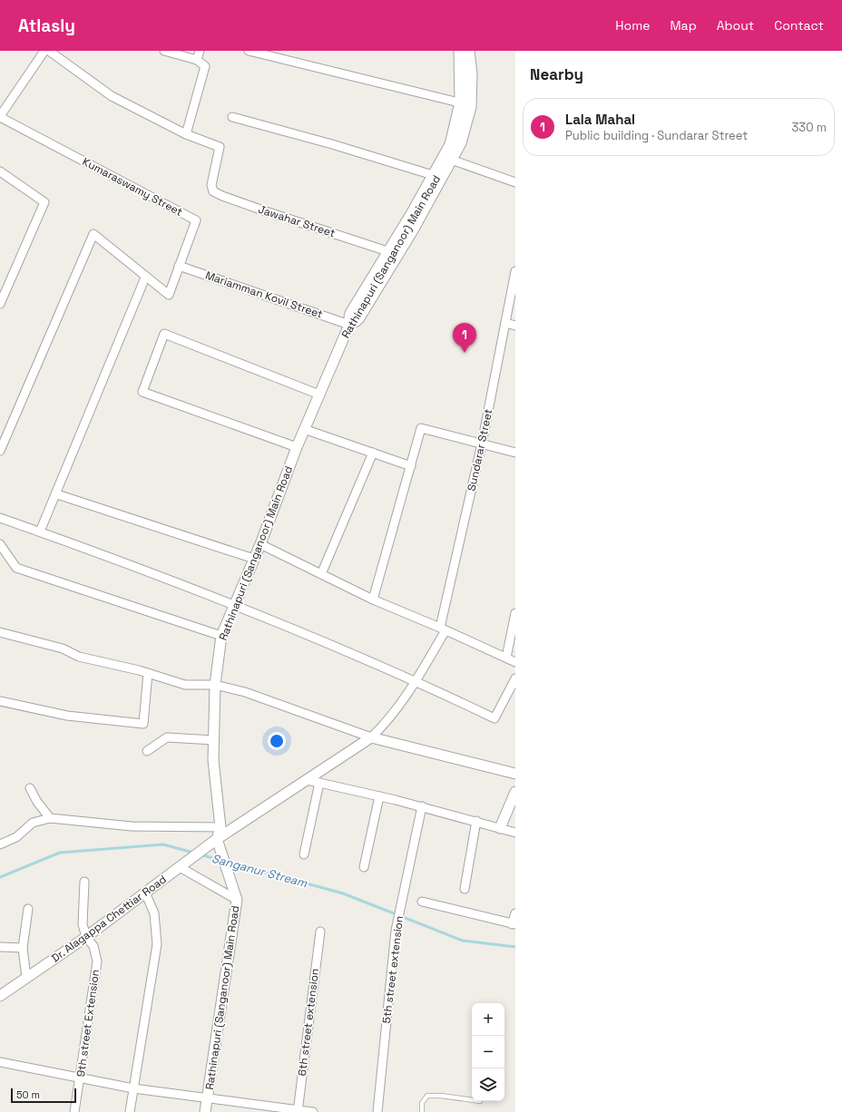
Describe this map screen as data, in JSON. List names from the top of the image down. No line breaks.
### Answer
{"streets":{"street":["Kumaraswamy Street","Jawahar Street","Rathinapuri (Sanganoor) Main Road","Mariamman Kovil Street","Sundarar Street","Dr. Alagappa Chettiar Road","5th street extension","6th street extension","9th street Extension"]},"crossings":[["Kumaraswamy Street","Mariamman Kovil Street"],["Rathinapuri (Sanganoor) Main Road","Mariamman Kovil Street"],["Rathinapuri (Sanganoor) Main Road","Dr. Alagappa Chettiar Road"],["Sundarar Street","Dr. Alagappa Chettiar Road"],["Dr. Alagappa Chettiar Road","9th street Extension"]],"water":["Sanganur Stream"],"scale_bar":"50 m","page":{"header":"Atlasly","nav":["Home","Map","About","Contact"],"heading":"Nearby","list":[{"mark":"1","name":"Lala Mahal","note":"Public building · Sundarar Street","value":"330 m"}],"pins":"1","map_buttons":["+","−"],"scale":"50 m"}}
